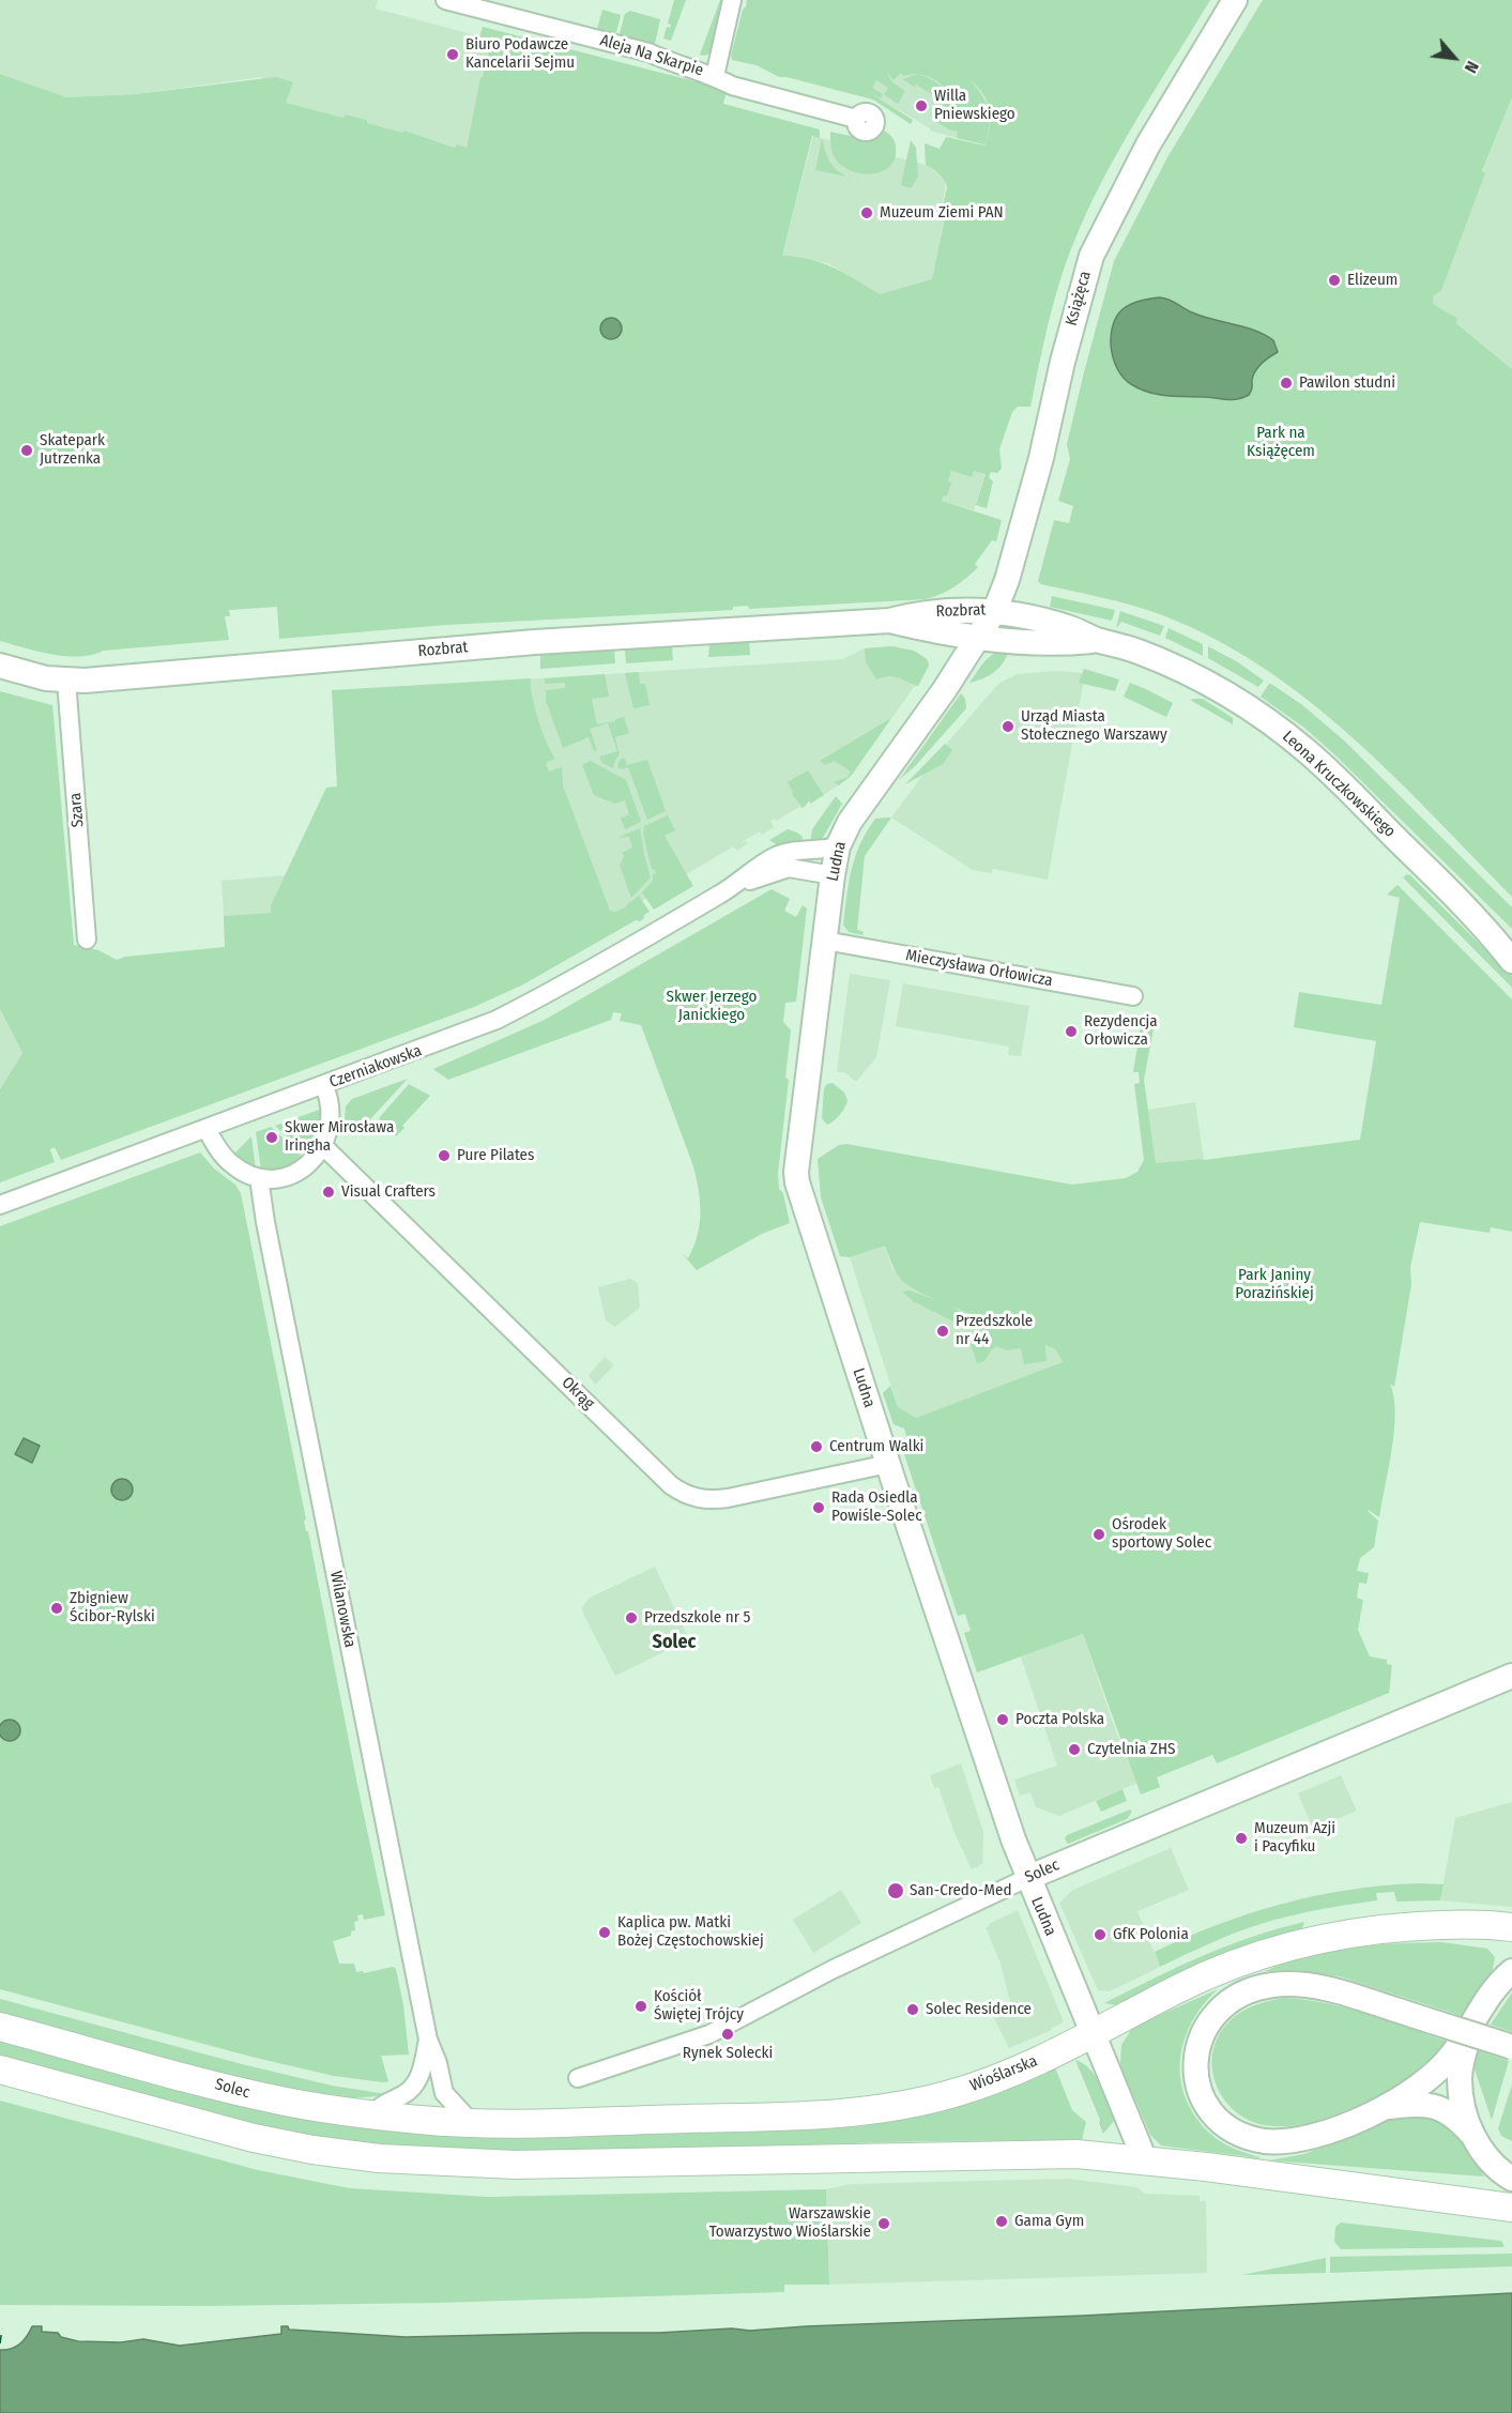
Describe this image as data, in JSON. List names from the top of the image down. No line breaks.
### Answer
{"streets":{"main road":["Solec","Wioślarska"],"street":["Aleja Na Skarpie","Książęca","Rozbrat","Leona Kruczkowskiego","Szara","Ludna","Mieczysława Orłowicza","Czerniakowska","Okrąg","Wilanowska"]},"crossings":[["Książęca","Rozbrat"],["Książęca","Leona Kruczkowskiego"],["Książęca","Ludna"],["Rozbrat","Leona Kruczkowskiego"],["Rozbrat","Szara"],["Rozbrat","Ludna"],["Leona Kruczkowskiego","Ludna"],["Ludna","Mieczysława Orłowicza"],["Ludna","Czerniakowska"],["Ludna","Okrąg"],["Ludna","Solec"],["Ludna","Wioślarska"],["Wilanowska","Solec"],["Wilanowska","Wioślarska"],["Solec","Wioślarska"]],"districts":["Solec"],"parks":["Park na Książęcem","Skwer Jerzego Janickiego","Park Janiny Porazińskiej"],"places":["Biuro Podawcze Kancelarii Sejmu","Willa Pniewskiego","Muzeum Ziemi PAN","Elizeum","Pawilon studni","Skatepark Jutrzenka","Urząd Miasta Stołecznego Warszawy","Rezydencja Orłowicza","Skwer Mirosława Iringha","Pure Pilates","Visual Crafters","Przedszkole nr 44","Centrum Walki","Rada Osiedla Powiśle-Solec","Ośrodek sportowy Solec","Zbigniew Ścibor-Rylski","Przedszkole nr 5","Poczta Polska","Czytelnia ZHS","Muzeum Azji i Pacyfiku","San-Credo-Med","Kaplica pw. Matki Bożej Częstochowskiej","GfK Polonia","Kościół Świętej Trójcy","Solec Residence","Rynek Solecki","Gama Gym","Warszawskie Towarzystwo Wioślarskie"],"north":"bottom right"}
